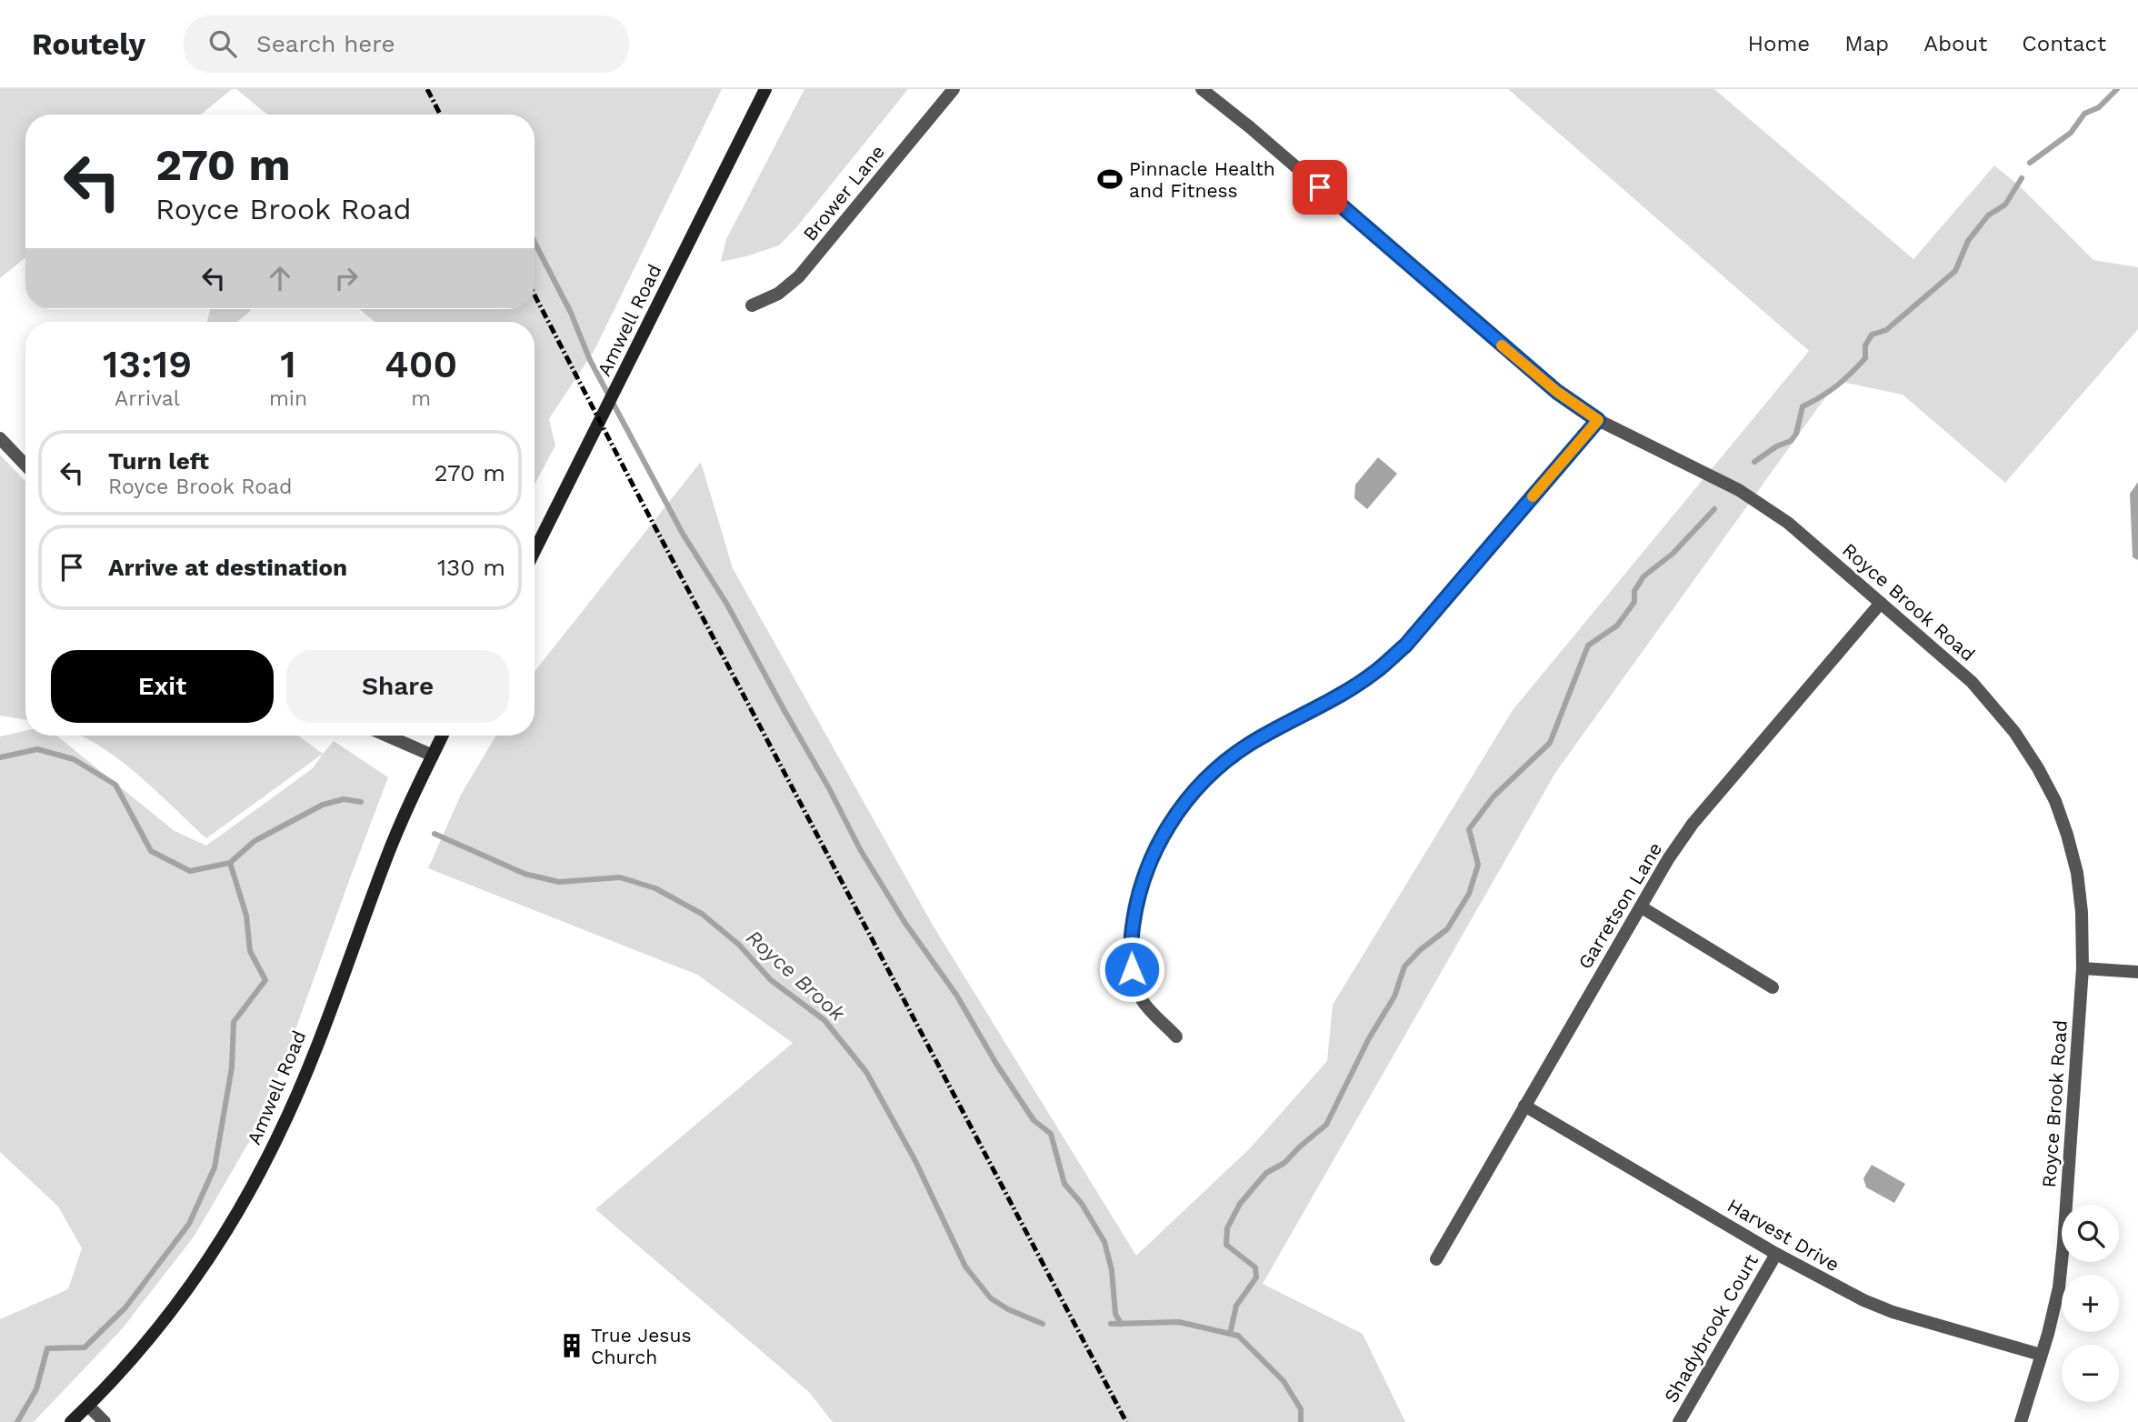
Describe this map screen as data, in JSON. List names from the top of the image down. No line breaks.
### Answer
{"streets":{"main road":["Amwell Road"],"street":["Brower Lane","Royce Brook Road","Garretson Lane","Harvest Drive","Shadybrook Court"]},"crossings":[["Royce Brook Road","Garretson Lane"],["Royce Brook Road","Harvest Drive"],["Garretson Lane","Harvest Drive"],["Harvest Drive","Shadybrook Court"]],"water":["Royce Brook"],"places":{"sports":["Pinnacle Health and Fitness"],"building":["True Jesus Church"]},"page":{"header":"Routely","search":"Search here","nav":["Home","Map","About","Contact"],"turn":["270 m","Royce Brook Road"],"eta":["13:19","Arrival","1","min","400","m"],"list":[{"name":"Turn left","note":"Royce Brook Road","value":"270 m"},{"name":"Arrive at destination","value":"130 m"}],"buttons":["Exit","Share"],"map_buttons":["+","−"]}}
